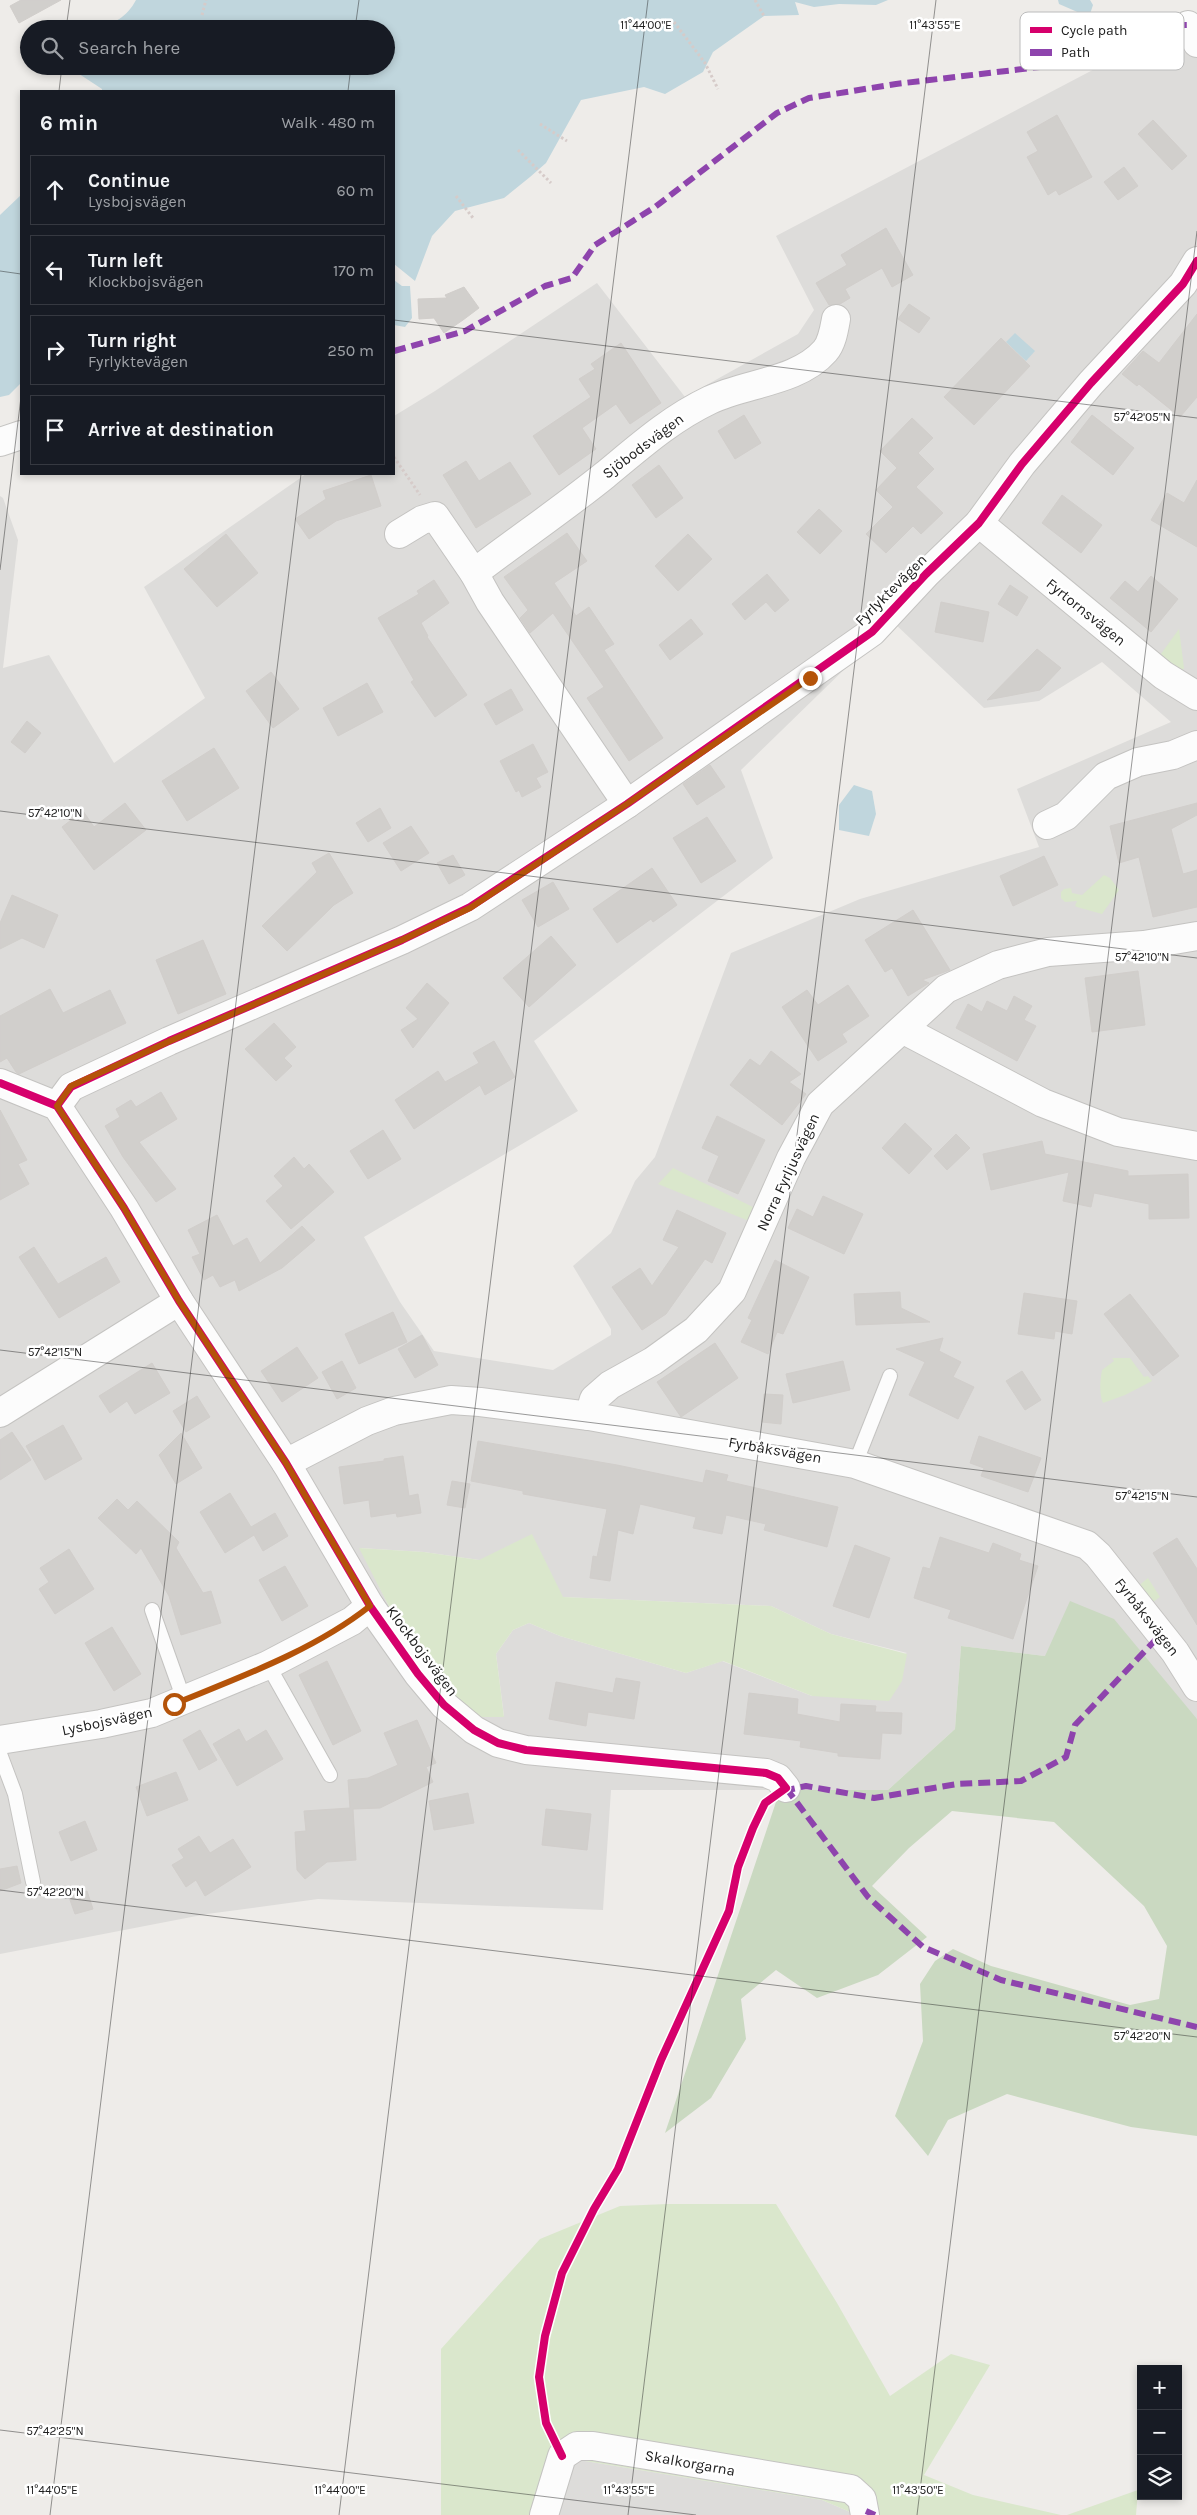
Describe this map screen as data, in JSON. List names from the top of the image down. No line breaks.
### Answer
{"streets":{"street":["Sjöbodsvägen","Fyrlyktevägen","Fyrtornsvägen","Norra Fyrljusvägen","Fyrbåksvägen","Klockbojsvägen","Lysbojsvägen","Skalkorgarna"]},"crossings":[["Fyrlyktevägen","Fyrtornsvägen"],["Fyrlyktevägen","Klockbojsvägen"],["Norra Fyrljusvägen","Fyrbåksvägen"],["Fyrbåksvägen","Klockbojsvägen"],["Klockbojsvägen","Lysbojsvägen"]],"legend":["Cycle path","Path"],"page":{"search":"Search here","heading":["6 min","Walk · 480 m"],"list":[["Continue","Lysbojsvägen","60 m"],["Turn left","Klockbojsvägen","170 m"],["Turn right","Fyrlyktevägen","250 m"],"Arrive at destination"],"map_buttons":["+","−"]},"coordinates":["11°44'00\"E","11°43'55\"E","57°42'05\"N","57°42'10\"N","57°42'15\"N","57°42'20\"N","57°42'25\"N","11°44'05\"E","11°43'50\"E"]}
